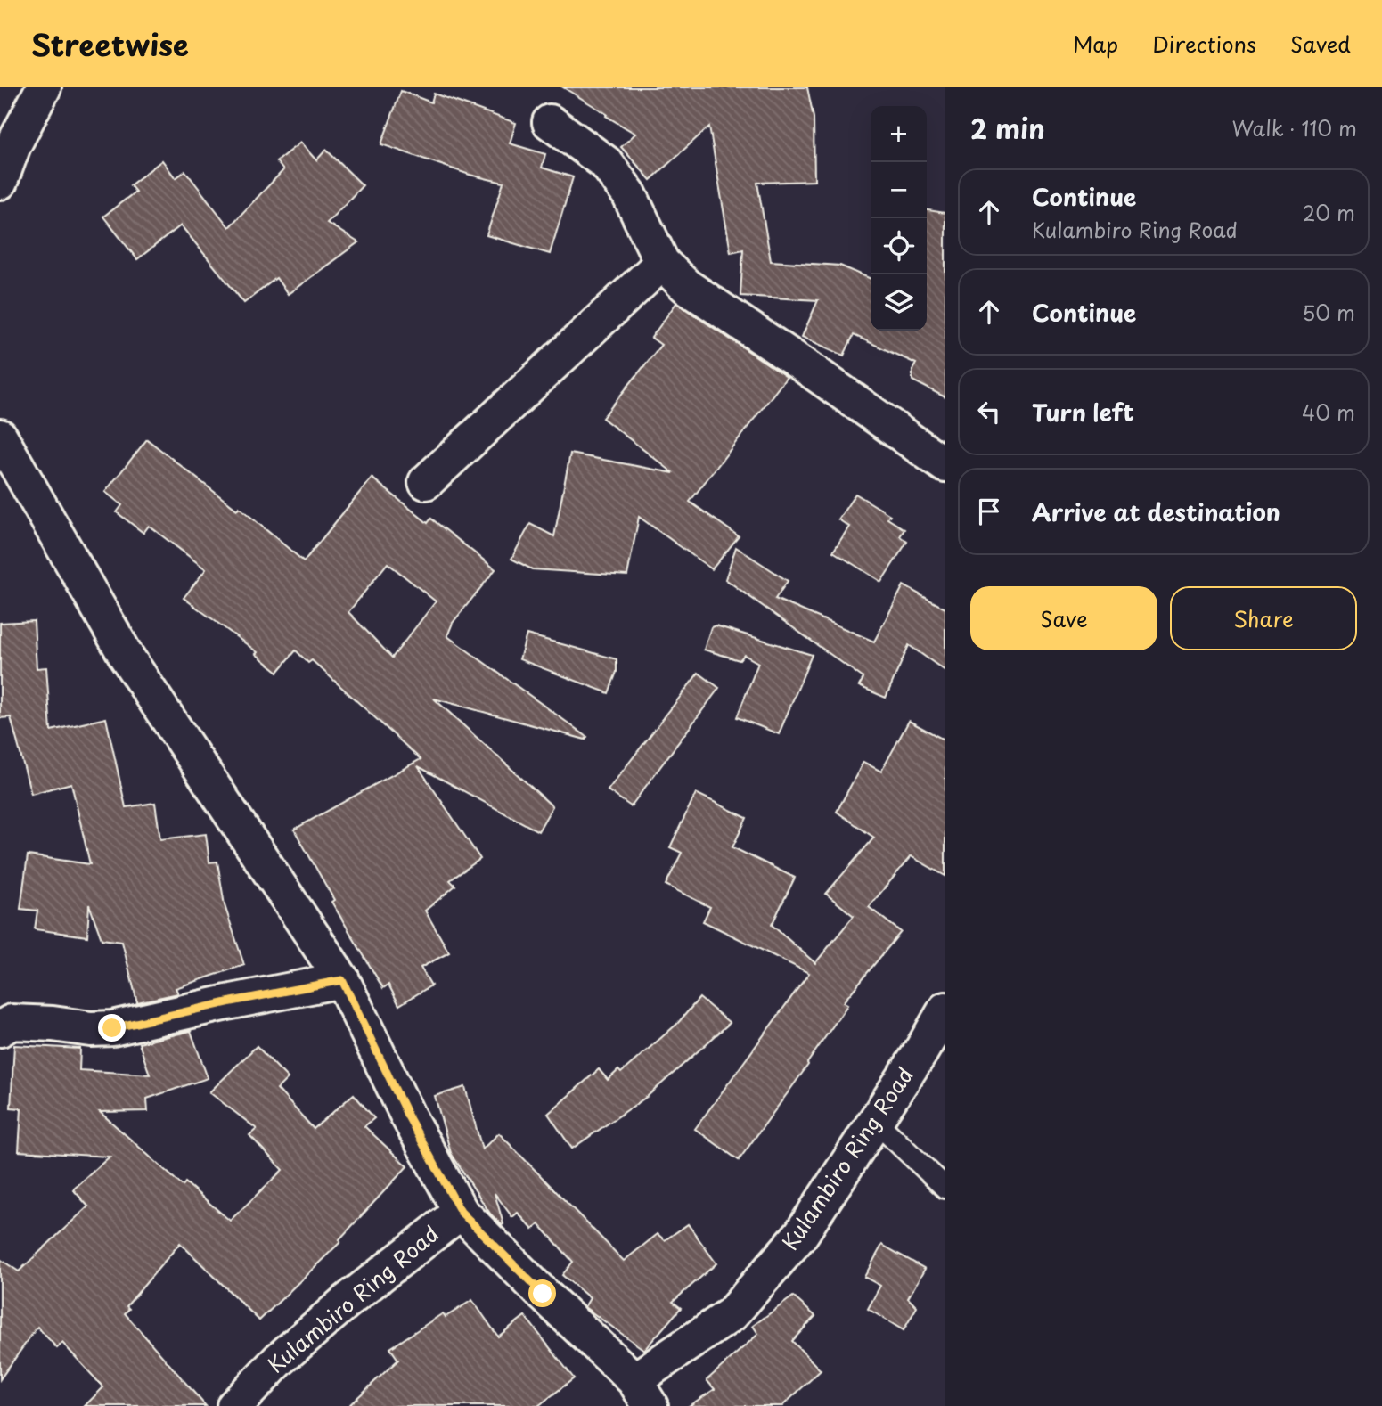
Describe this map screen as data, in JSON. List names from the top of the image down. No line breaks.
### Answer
{"streets":{"street":["Kulambiro Ring Road"]},"page":{"header":"Streetwise","nav":["Map","Directions","Saved"],"heading":["2 min","Walk · 110 m"],"map_buttons":["+","−"],"list":[["Continue","Kulambiro Ring Road","20 m"],["Continue","50 m"],["Turn left","40 m"],"Arrive at destination"],"buttons":["Save","Share"]}}
